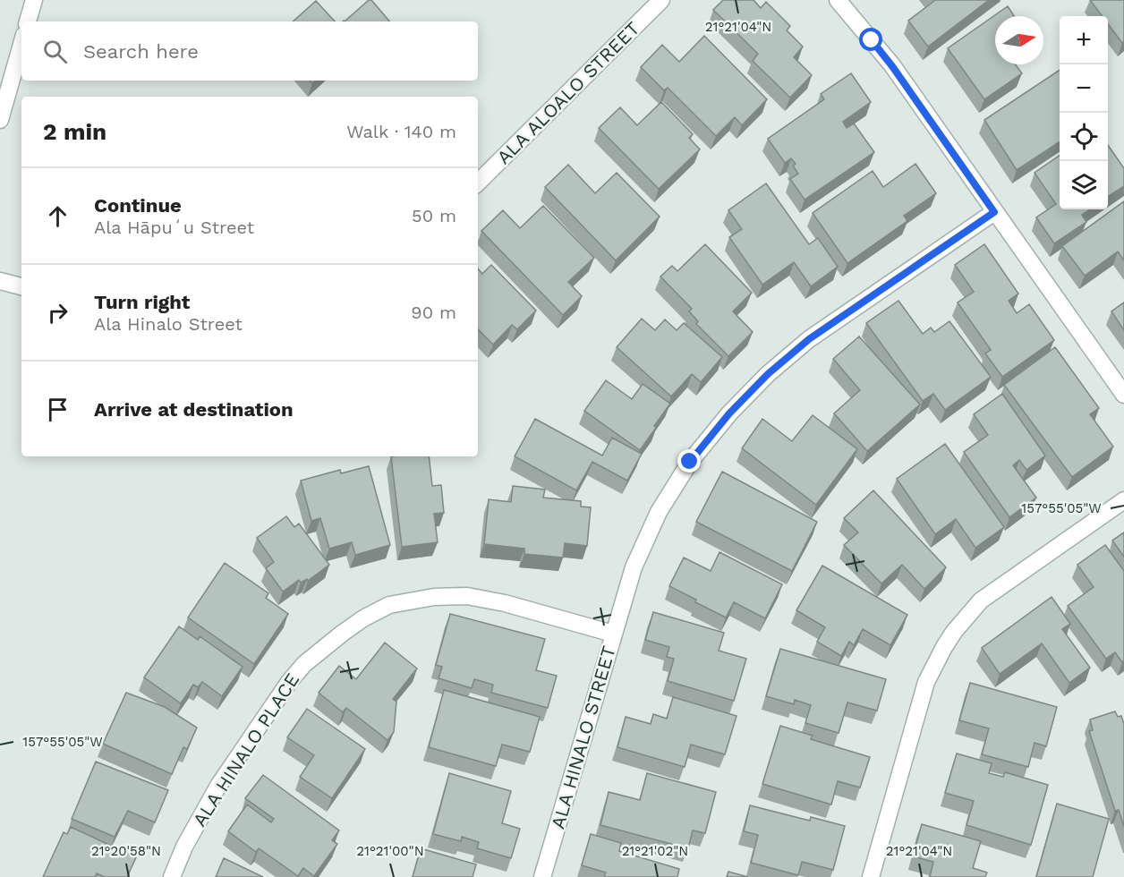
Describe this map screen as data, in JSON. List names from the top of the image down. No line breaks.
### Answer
{"streets":{"street":["ALA ALOALO STREET","ALA HINALO STREET","ALA HINALO PLACE"]},"crossings":[["ALA HINALO STREET","ALA HINALO PLACE"]],"north":"right","page":{"map_buttons":["+","−"],"search":"Search here","heading":["2 min","Walk · 140 m"],"list":[["Continue","Ala Hāpuʻu Street","50 m"],["Turn right","Ala Hinalo Street","90 m"],"Arrive at destination"]},"coordinates":["21°21'04\"N","157°55'05\"W","21°20'58\"N","21°21'00\"N","21°21'02\"N"]}
